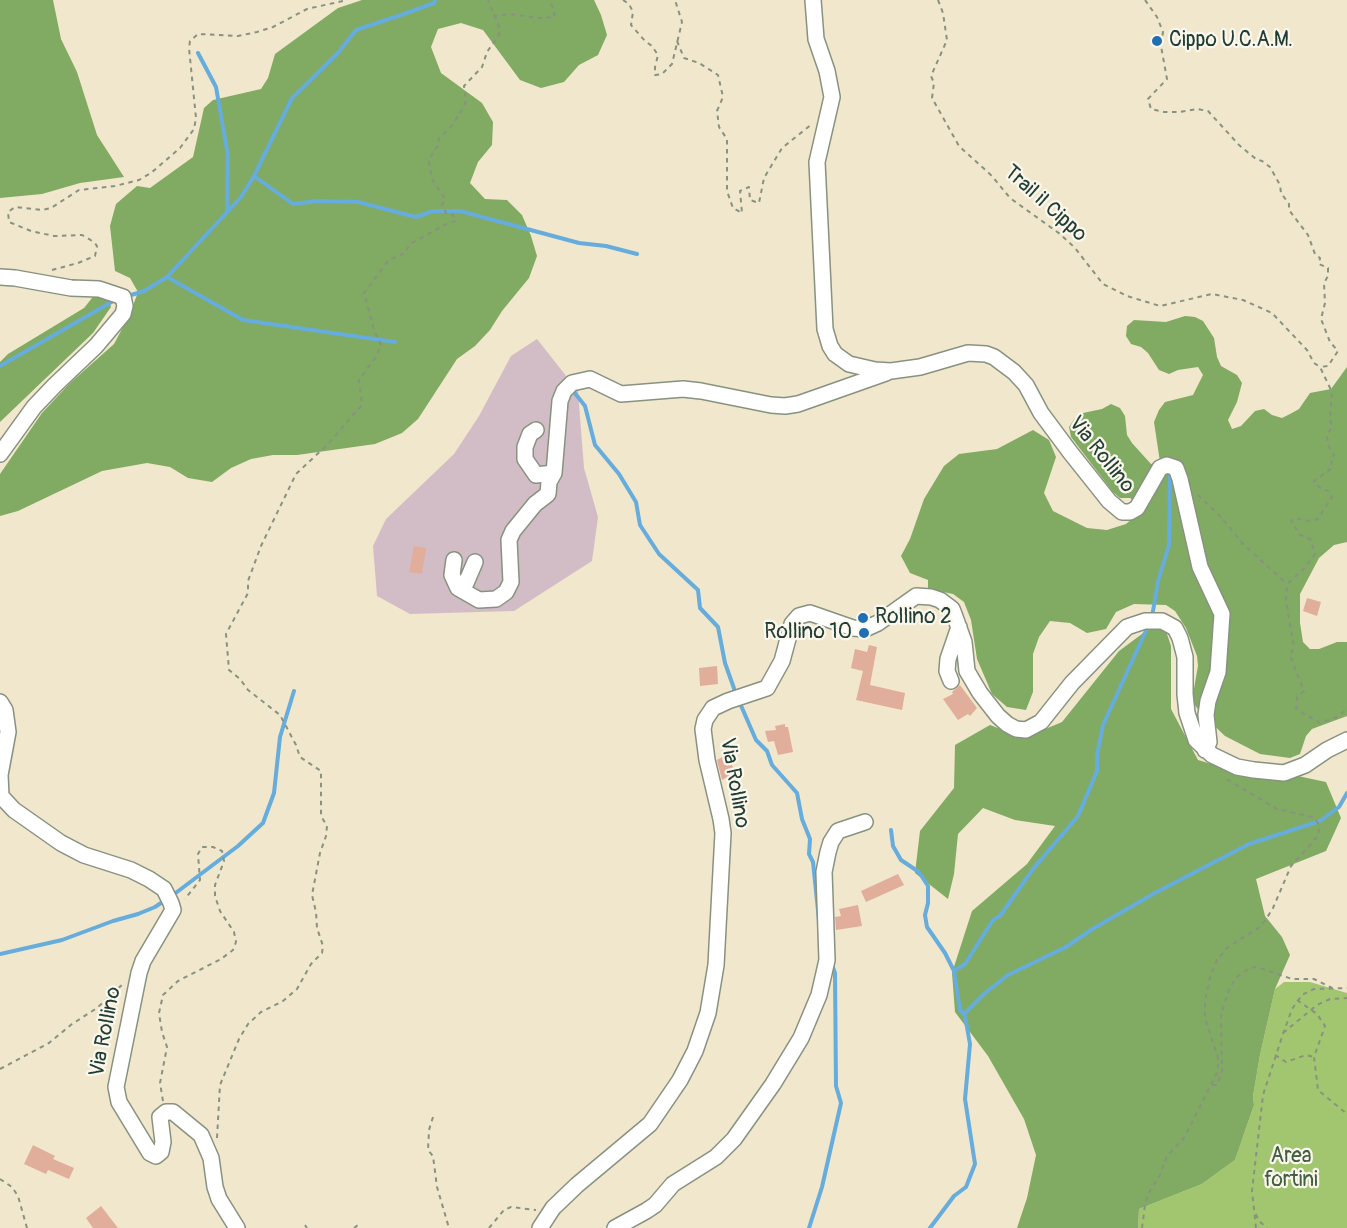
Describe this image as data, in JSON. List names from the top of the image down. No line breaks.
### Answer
{"streets":{"street":["Via Rollino"],"path":["Trail il Cippo"]},"parks":["Area fortini"],"places":["Cippo U.C.A.M.","Rollino 2","Rollino 10"]}
